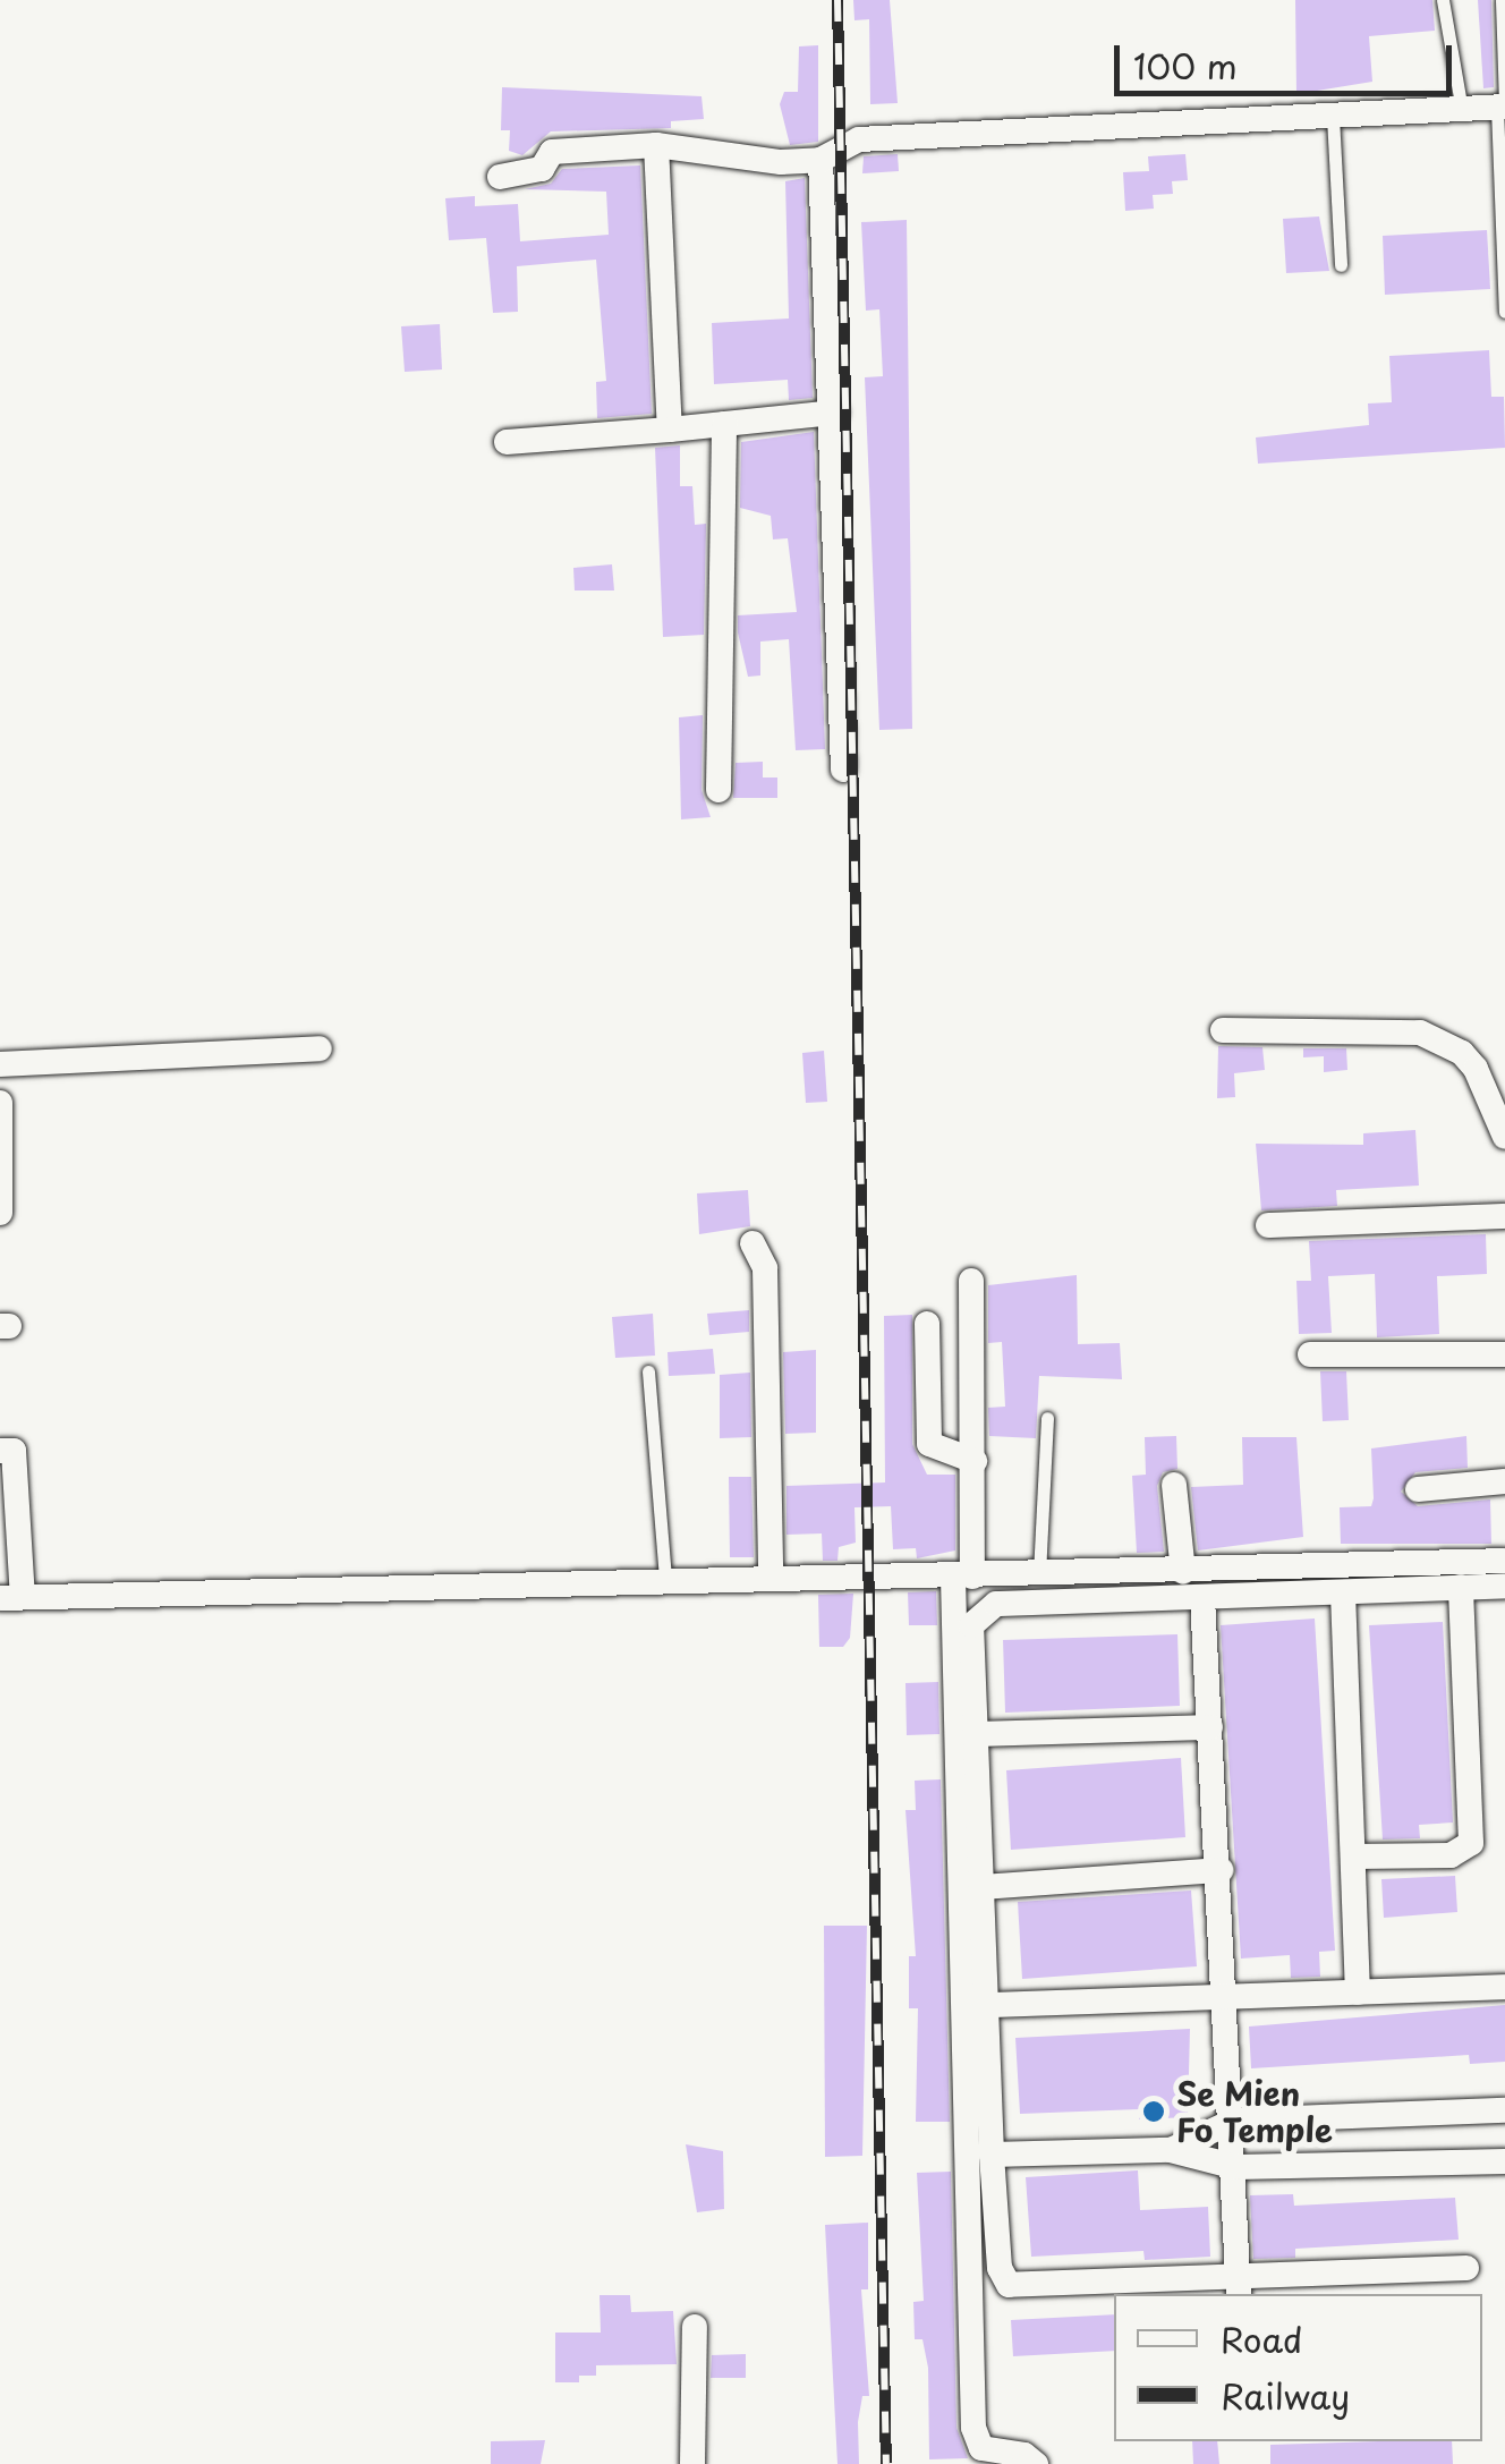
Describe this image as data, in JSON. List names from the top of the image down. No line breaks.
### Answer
{"places":["Se Mien Fo Temple"],"legend":["Road","Railway"],"scale_bar":"100 m"}
